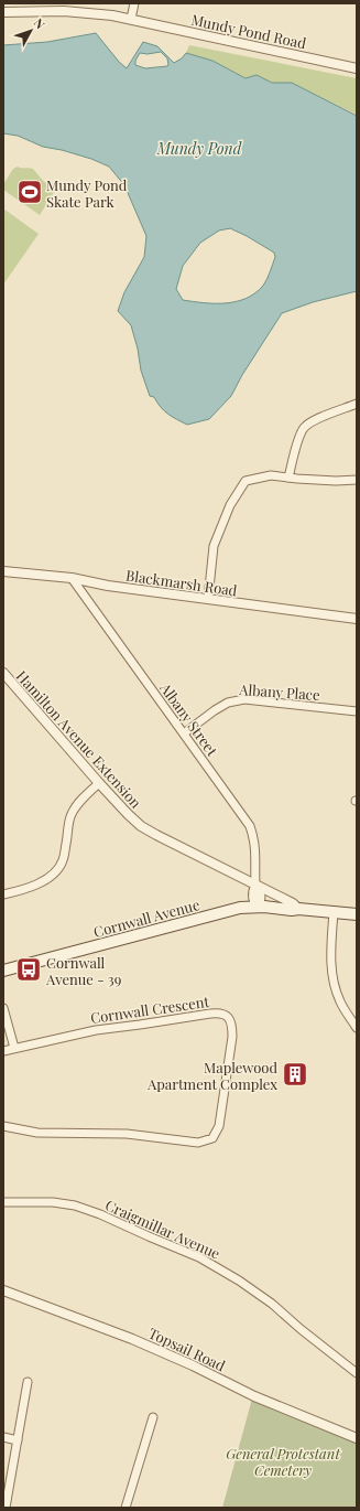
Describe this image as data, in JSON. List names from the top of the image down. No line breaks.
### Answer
{"streets":{"main road":["Cornwall Avenue"],"street":["Mundy Pond Road","Blackmarsh Road","Albany Place","Albany Street","Hamilton Avenue Extension","Cornwall Crescent","Craigmillar Avenue","Topsail Road"]},"crossings":[["Blackmarsh Road","Albany Street"],["Albany Place","Albany Street"],["Albany Street","Hamilton Avenue Extension"],["Albany Street","Cornwall Avenue"],["Hamilton Avenue Extension","Cornwall Avenue"]],"water":["Mundy Pond"],"parks":["General Protestant Cemetery"],"places":{"sports":["Mundy Pond Skate Park"],"bus stop":["Cornwall Avenue - 39"],"building":["Maplewood Apartment Complex"]},"north":"top right"}
